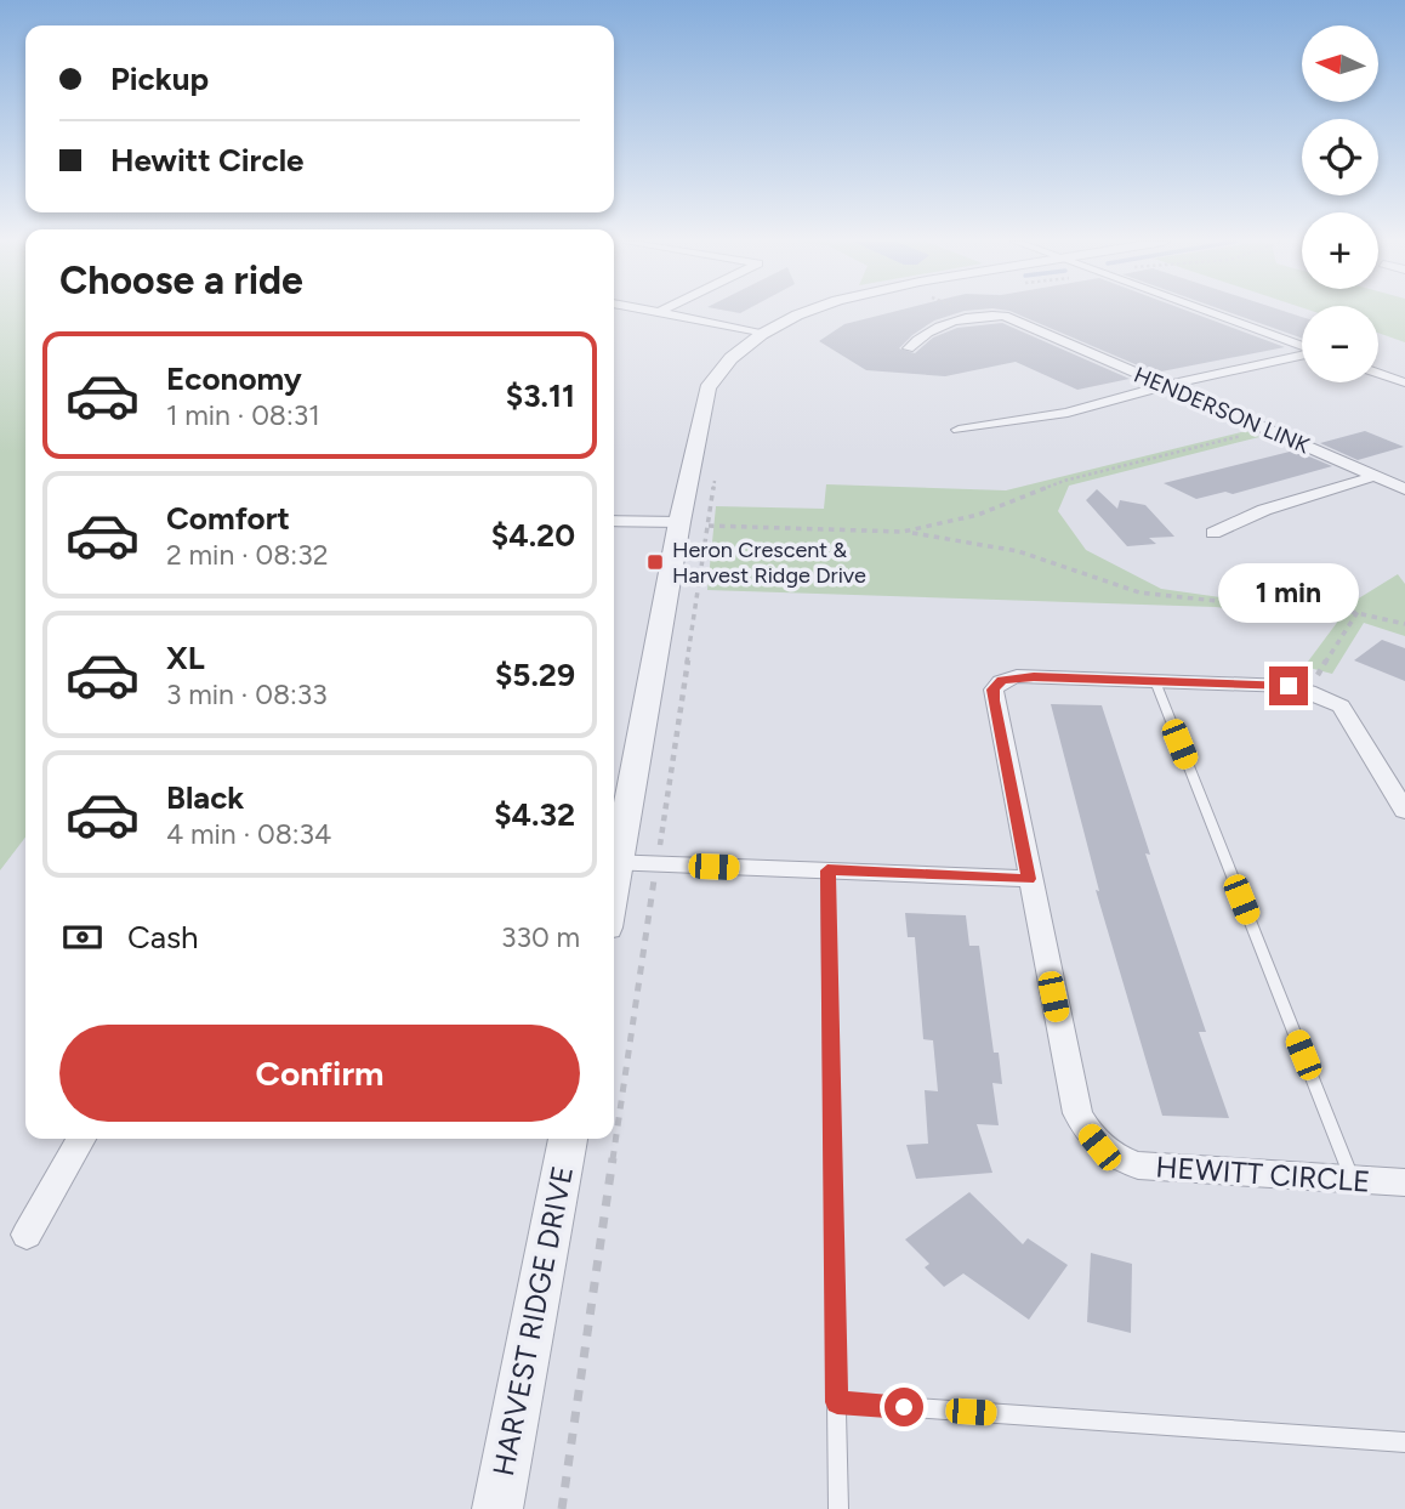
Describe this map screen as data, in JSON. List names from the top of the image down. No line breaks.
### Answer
{"streets":{"street":["HENDERSON LINK","HEWITT CIRCLE","HARVEST RIDGE DRIVE"]},"places":{"transit":["Heron Crescent & Harvest Ridge Drive"]},"north":"left","page":{"map_buttons":["+","−"],"banner":["Pickup","Hewitt Circle"],"heading":"Choose a ride","list":[{"name":"Economy","note":"1 min · 08:31","value":"$3.11"},{"name":"Comfort","note":"2 min · 08:32","value":"$4.20"},{"name":"XL","note":"3 min · 08:33","value":"$5.29"},{"name":"Black","note":"4 min · 08:34","value":"$4.32"}],"bubble":"1 min","pay":["Cash","330 m"],"buttons":"Confirm"}}
